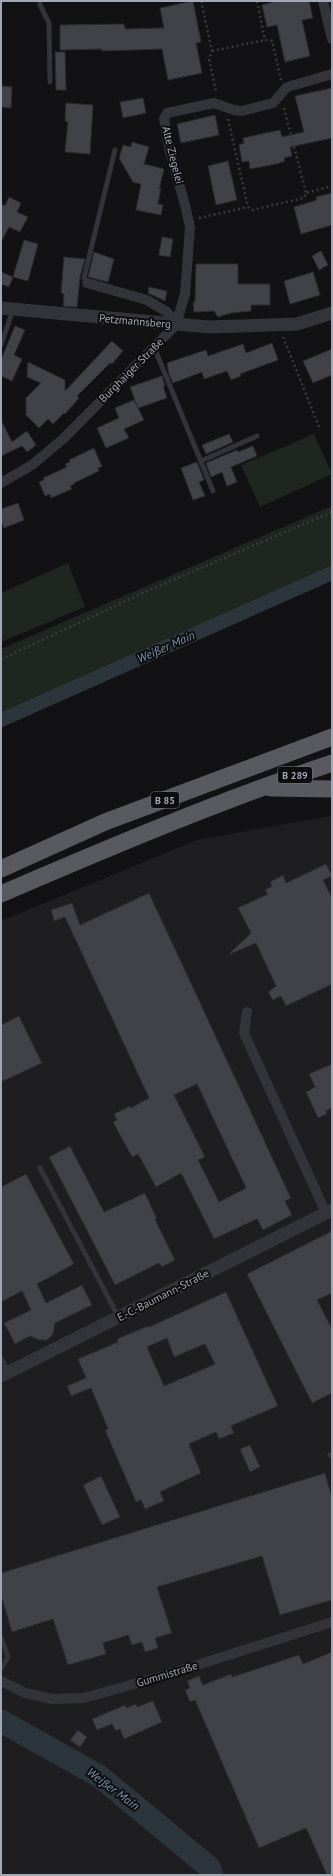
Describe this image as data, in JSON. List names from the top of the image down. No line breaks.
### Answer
{"streets":{"highway":["B 289","B 85"],"street":["Alte Ziegelei","Petzmannsberg","Burghaiger Straße","E.-C.-Baumann-Straße","Gummistraße"]},"crossings":[["Alte Ziegelei","Petzmannsberg"],["Alte Ziegelei","Burghaiger Straße"],["Petzmannsberg","Burghaiger Straße"],["B 289","B 85"]],"water":["Weißer Main"]}
